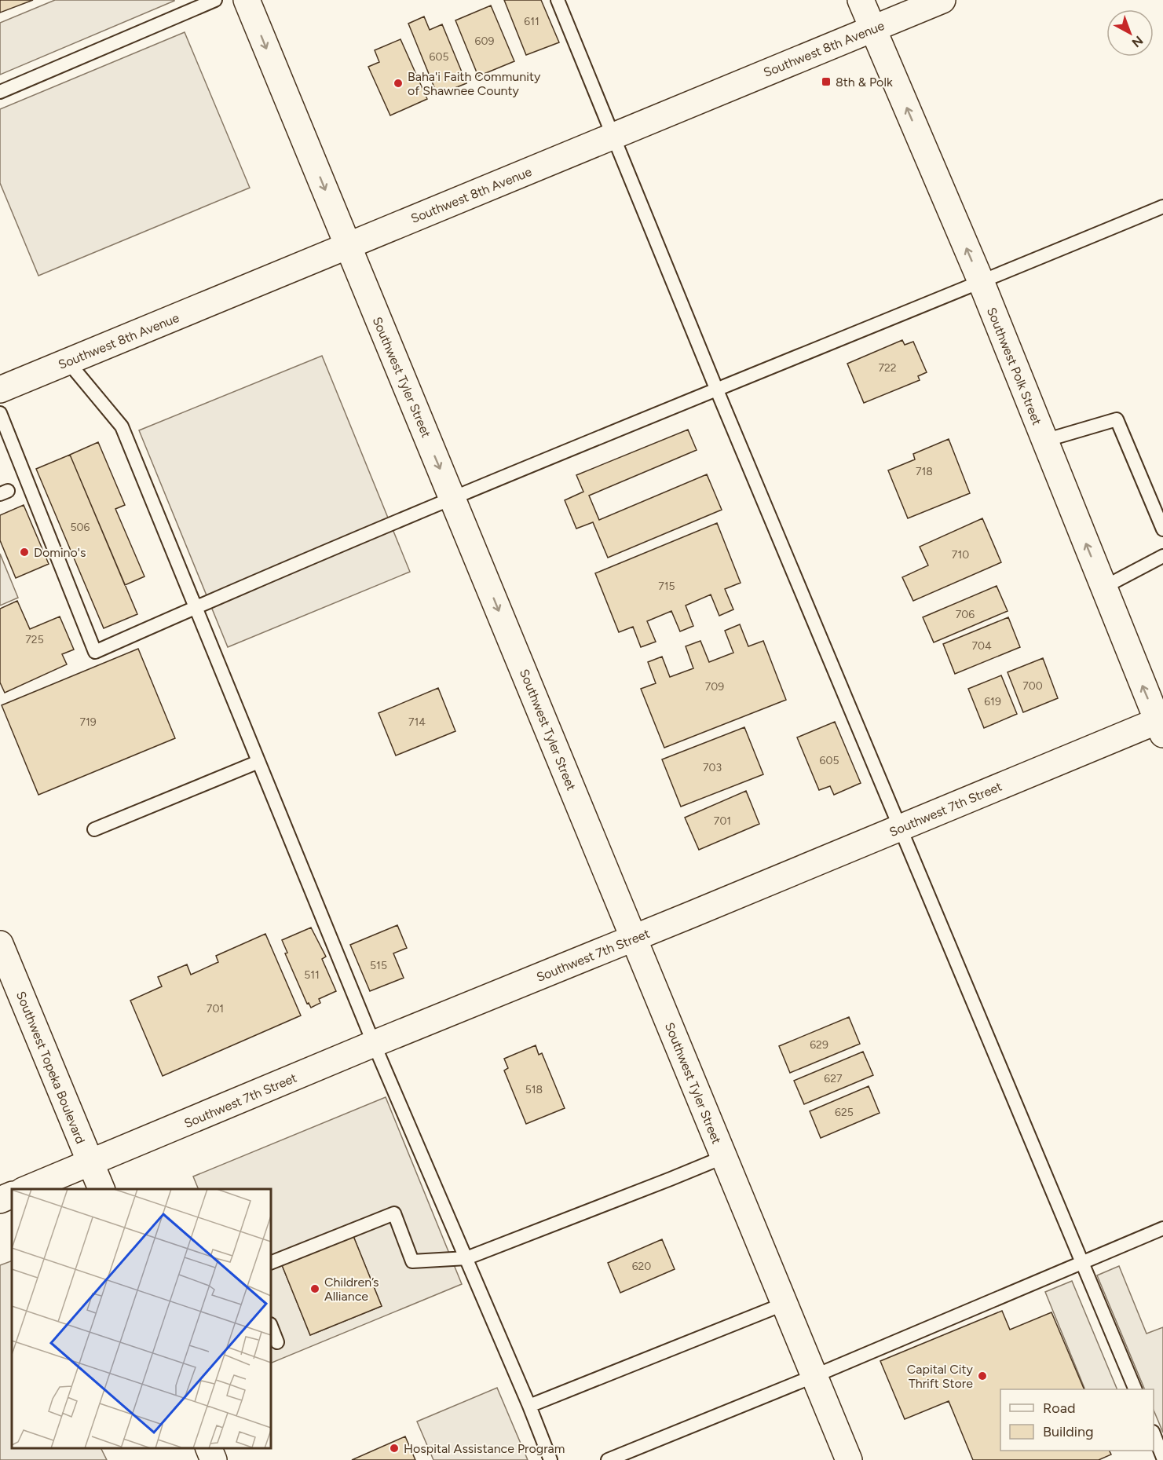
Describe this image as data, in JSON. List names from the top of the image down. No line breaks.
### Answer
{"streets":{"street":["Southwest 8th Avenue","Southwest Polk Street","Southwest Tyler Street","Southwest 7th Street","Southwest Topeka Boulevard"]},"crossings":[["Southwest 8th Avenue","Southwest Polk Street"],["Southwest 8th Avenue","Southwest Tyler Street"],["Southwest Polk Street","Southwest 7th Street"],["Southwest Tyler Street","Southwest 7th Street"],["Southwest 7th Street","Southwest Topeka Boulevard"]],"one_way":["Southwest Polk Street","Southwest Tyler Street"],"places":{"transit":["8th & Polk"],"other":["Baha'i Faith Community of Shawnee County","Domino's","Children’s Alliance","Capital City Thrift Store","Hospital Assistance Program"]},"house_numbers":["611","609","605","722","718","506","710","715","706","725","704","700","709","619","719","714","605","703","701","515","511","701","629","627","518","625","620"],"legend":["Road","Building"],"north":"bottom right"}
